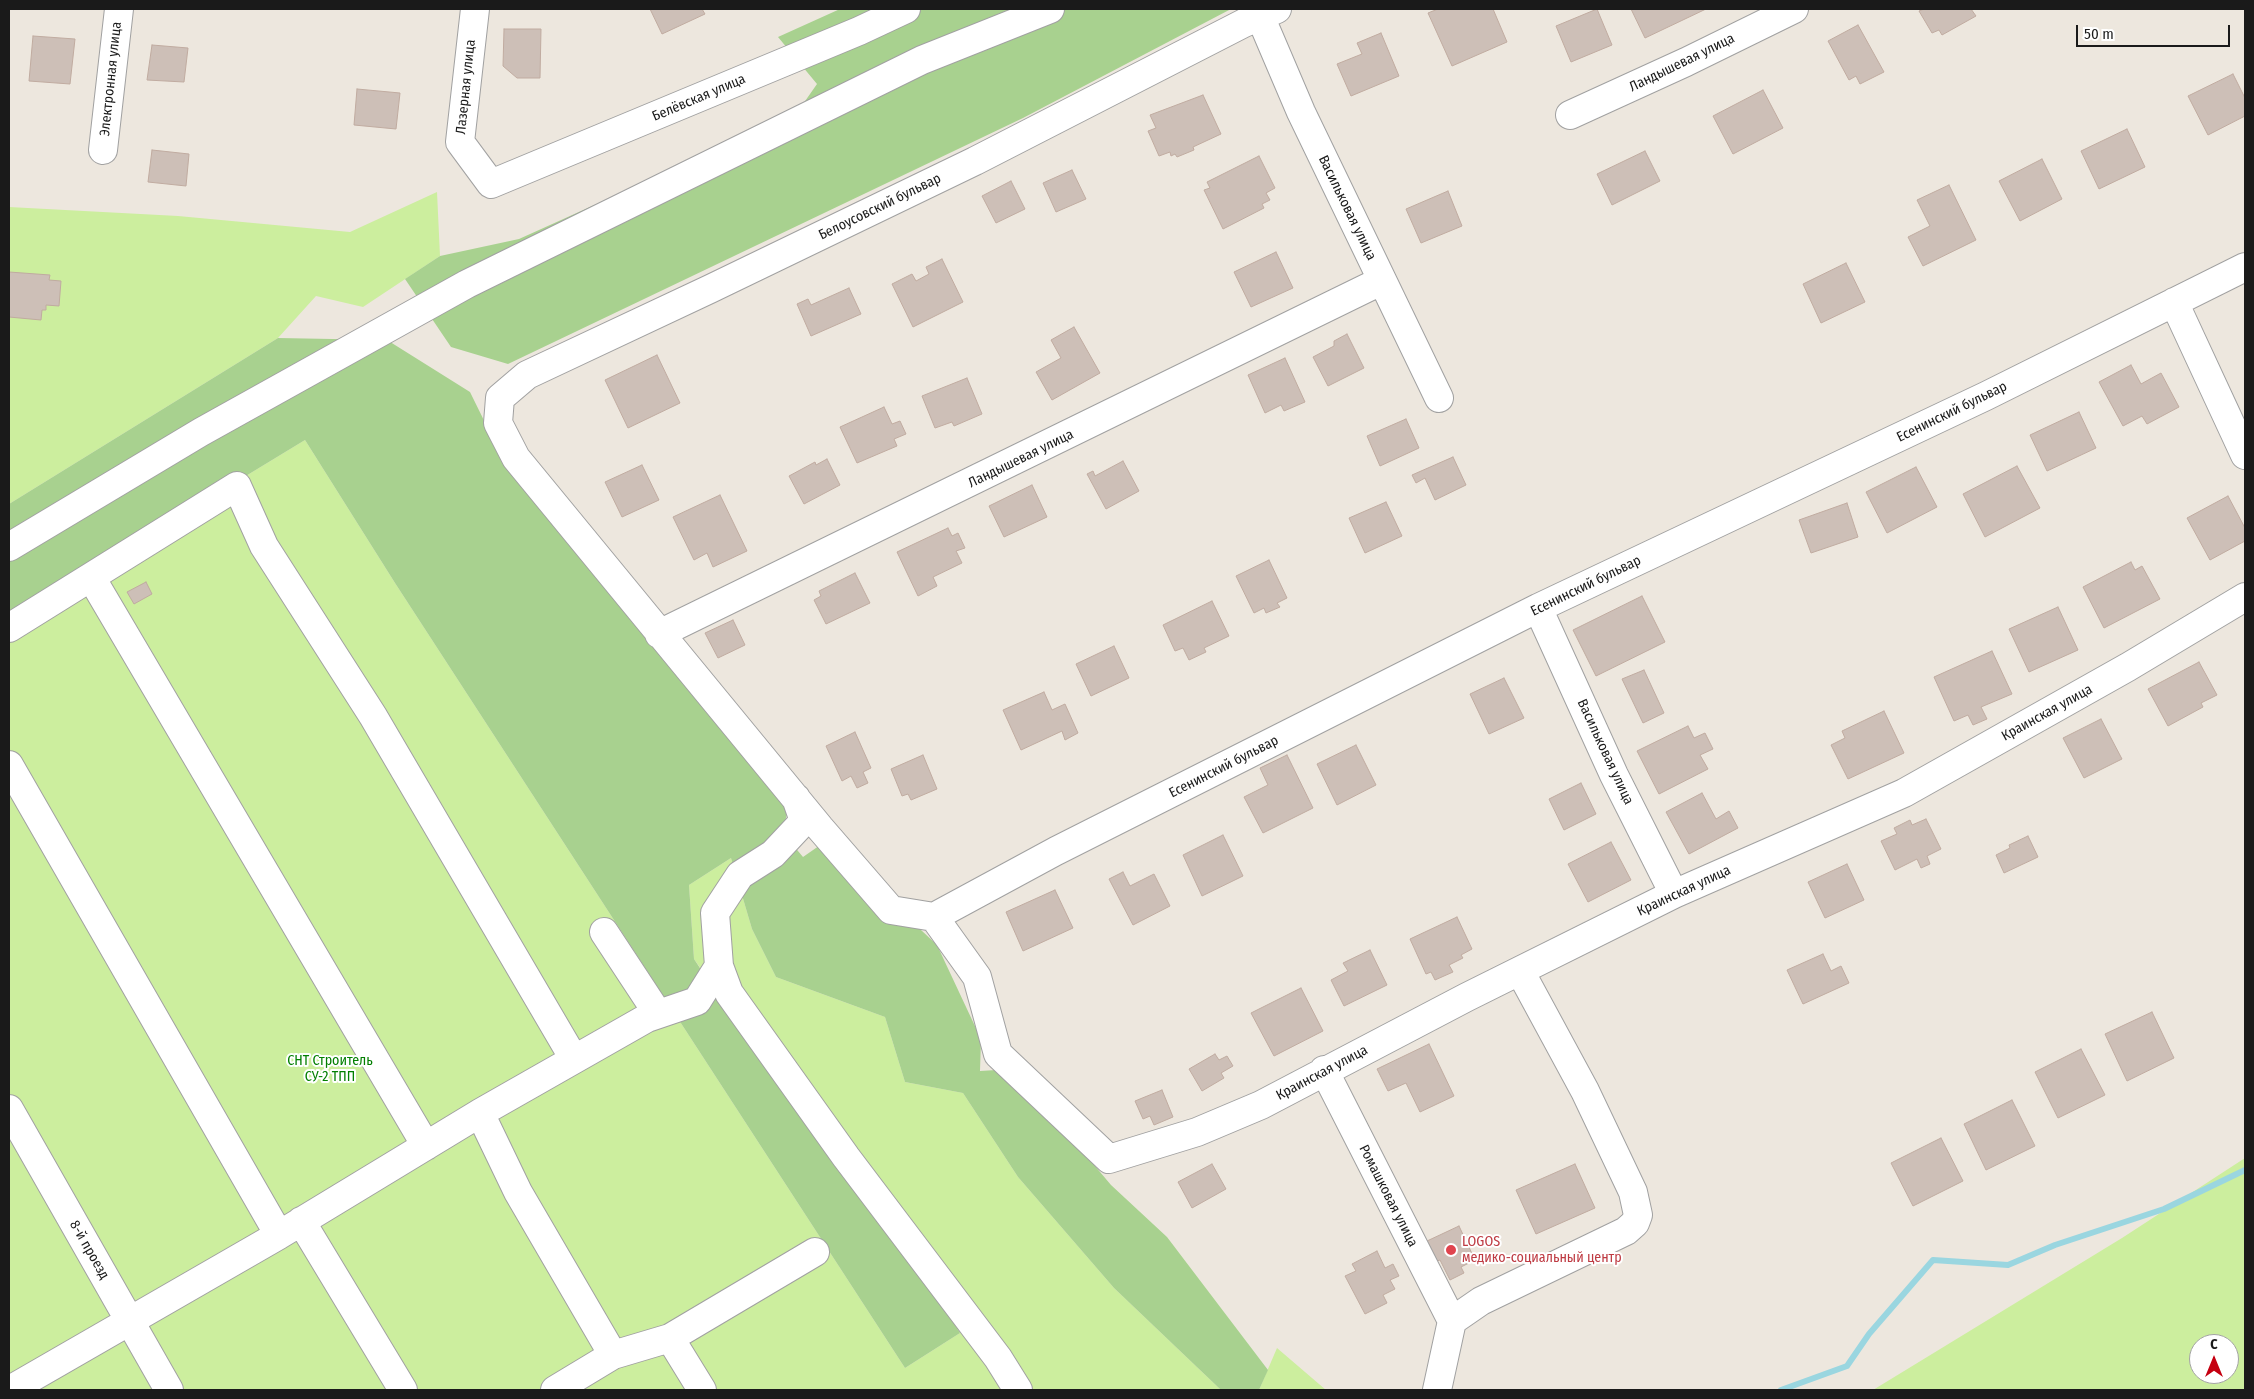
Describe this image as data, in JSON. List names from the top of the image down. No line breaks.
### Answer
{"streets":{"street":["Ландышевая улица","Электронная улица","Лазерная улица","Белёвская улица","Белоусовский бульвар","Васильковая улица","Есенинский бульвар","Краинская улица","Ромашковая улица","8-й проезд"]},"crossings":[["Ландышевая улица","Белоусовский бульвар"],["Ландышевая улица","Васильковая улица"],["Лазерная улица","Белёвская улица"],["Белоусовский бульвар","Васильковая улица"],["Васильковая улица","Есенинский бульвар"],["Васильковая улица","Краинская улица"],["Есенинский бульвар","Краинская улица"],["Краинская улица","Ромашковая улица"]],"parks":["СНТ Строитель СУ-2 ТПП"],"places":["LOGOS медико-социальный центр"],"scale_bar":"50 m","north":"top"}
